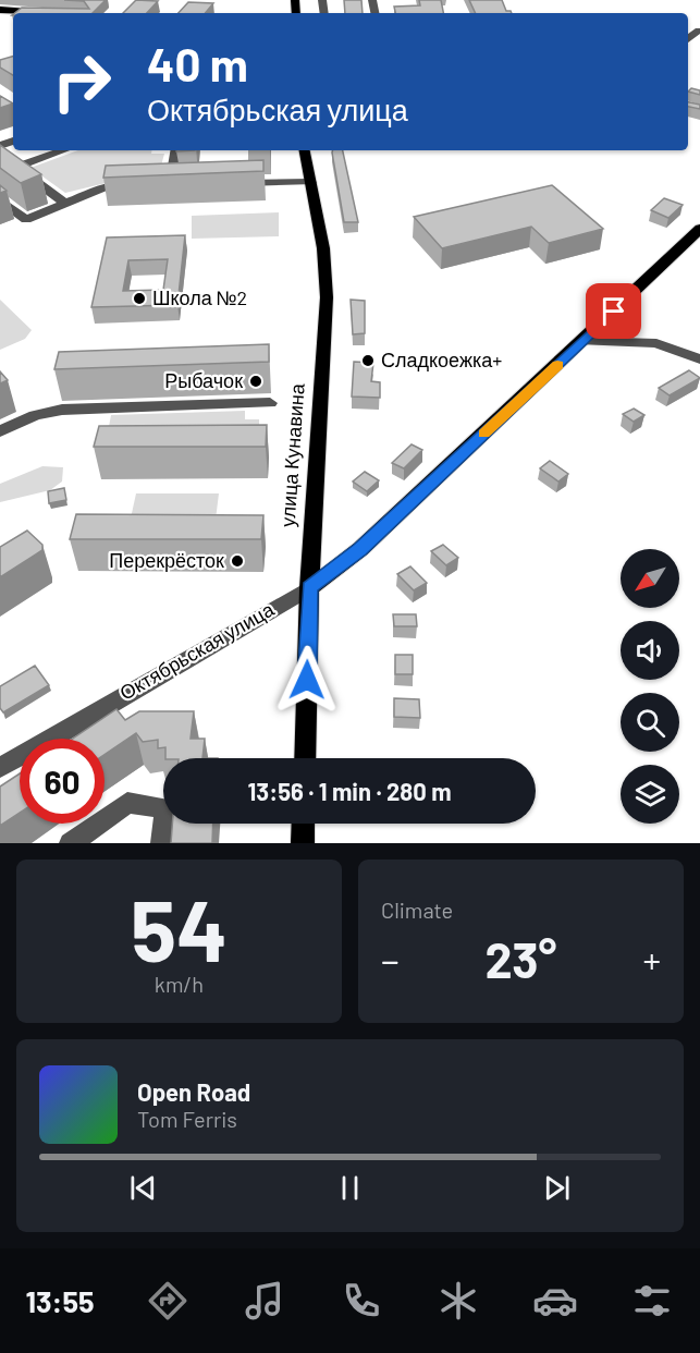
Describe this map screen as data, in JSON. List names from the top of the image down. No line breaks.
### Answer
{"streets":{"main road":["улица Кунавина","Октябрьская улица"]},"crossings":[["улица Кунавина","Октябрьская улица"]],"places":["Школа №2","Сладкоежка+","Рыбачок","Перекрёсток"],"north":"bottom left","page":{"turn":["40 m","Октябрьская улица"],"limit":"60","trip":"13:56 · 1 min · 280 m","tile":[["54","km/h"],"Climate"],"heat":["−","23°","+"],"song":["Open Road","Tom Ferris"],"tabs":"13:55"}}
